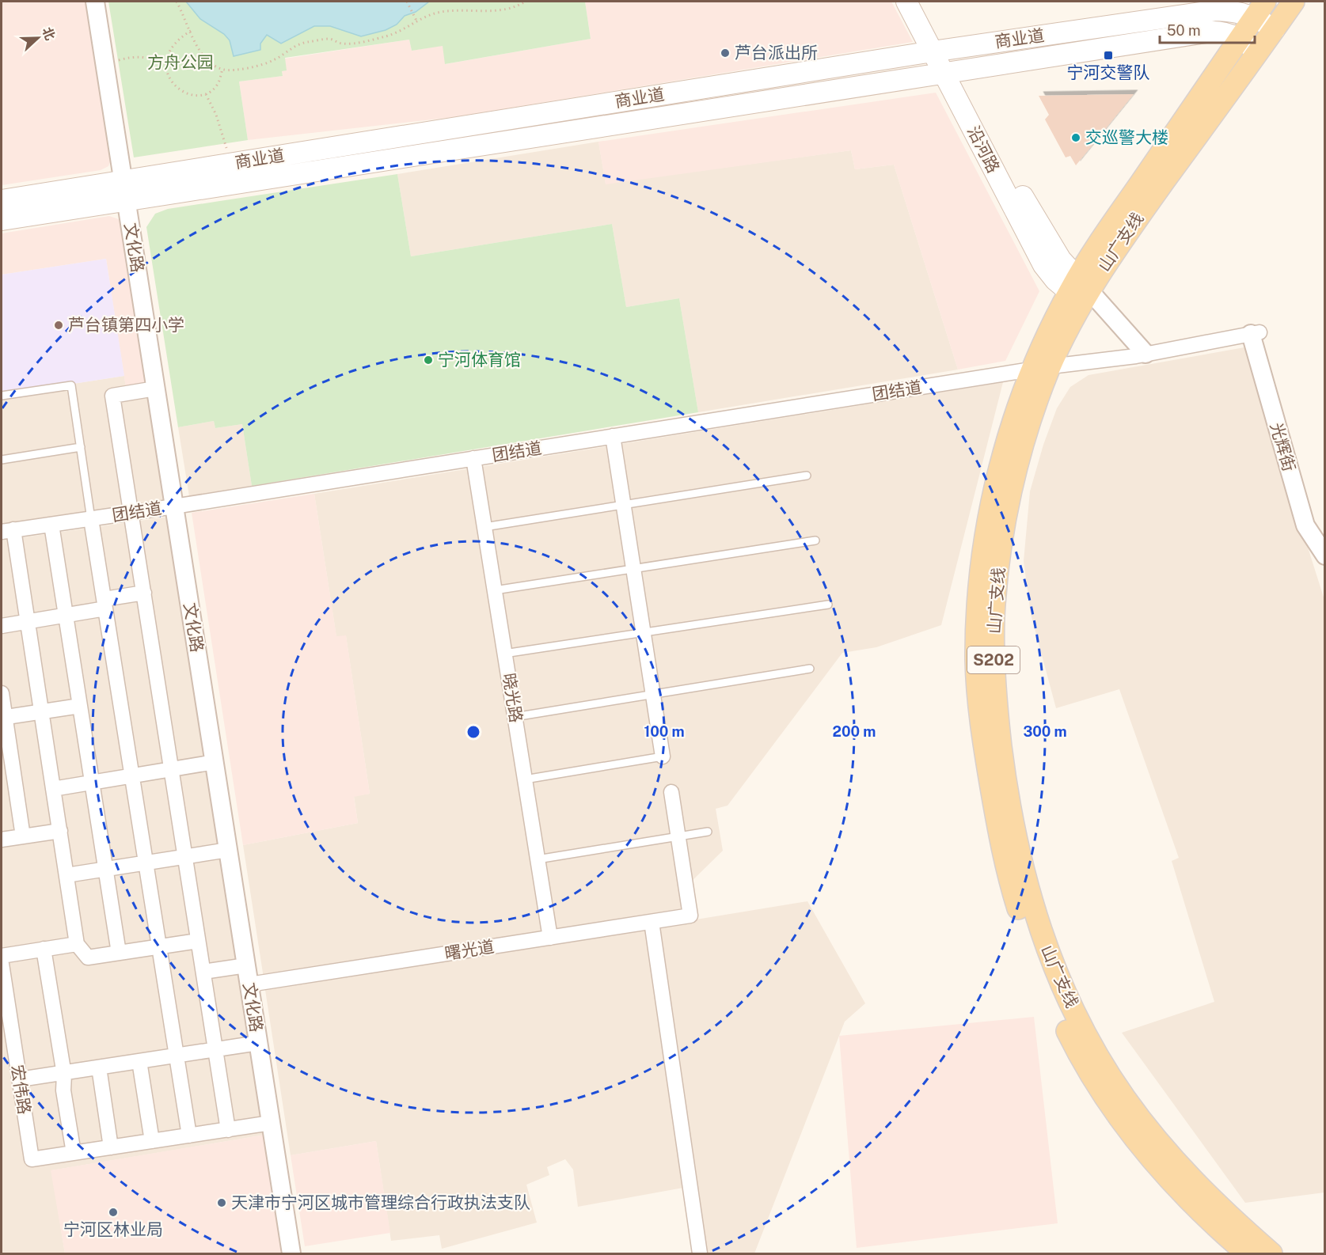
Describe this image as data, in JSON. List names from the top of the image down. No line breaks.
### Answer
{"streets":{"main road":["商业道","沿河路","山广支线","S202"],"street":["文化路","团结道","光辉街","晓光路","曙光道","宏伟路"]},"crossings":[["商业道","沿河路"],["商业道","山广支线"],["商业道","文化路"],["沿河路","山广支线"],["山广支线","团结道"],["文化路","团结道"],["文化路","曙光道"],["团结道","光辉街"],["团结道","晓光路"],["晓光路","曙光道"]],"parks":["方舟公园"],"places":{"other":["芦台派出所","交巡警大楼","芦台镇第四小学","宁河体育馆","天津市宁河区城市管理综合行政执法支队","宁河区林业局"],"transit":["宁河交警队"]},"scale_bar":"50 m","north":"right","rings":["100 m","200 m","300 m"]}
